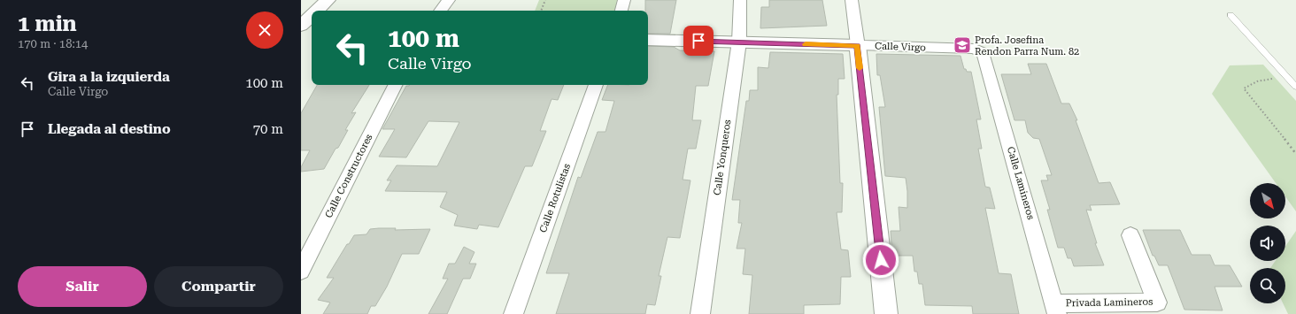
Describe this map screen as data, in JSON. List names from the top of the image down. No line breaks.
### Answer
{"streets":{"street":["Calle Virgo","Calle Yonqueros","Calle Constructores","Calle Lamineros","Calle Rotulistas","Privada Lamineros"]},"crossings":[["Calle Virgo","Calle Yonqueros"],["Calle Virgo","Calle Lamineros"],["Calle Lamineros","Privada Lamineros"]],"places":{"school or university":["Profa. Josefina Rendon Parra Num. 82"]},"north":"bottom right","page":{"heading":["1 min","170 m · 18:14"],"turn":["100 m","Calle Virgo"],"list":[{"name":"Gira a la izquierda","note":"Calle Virgo","value":"100 m"},{"name":"Llegada al destino","value":"70 m"}],"buttons":["Salir","Compartir"]}}
